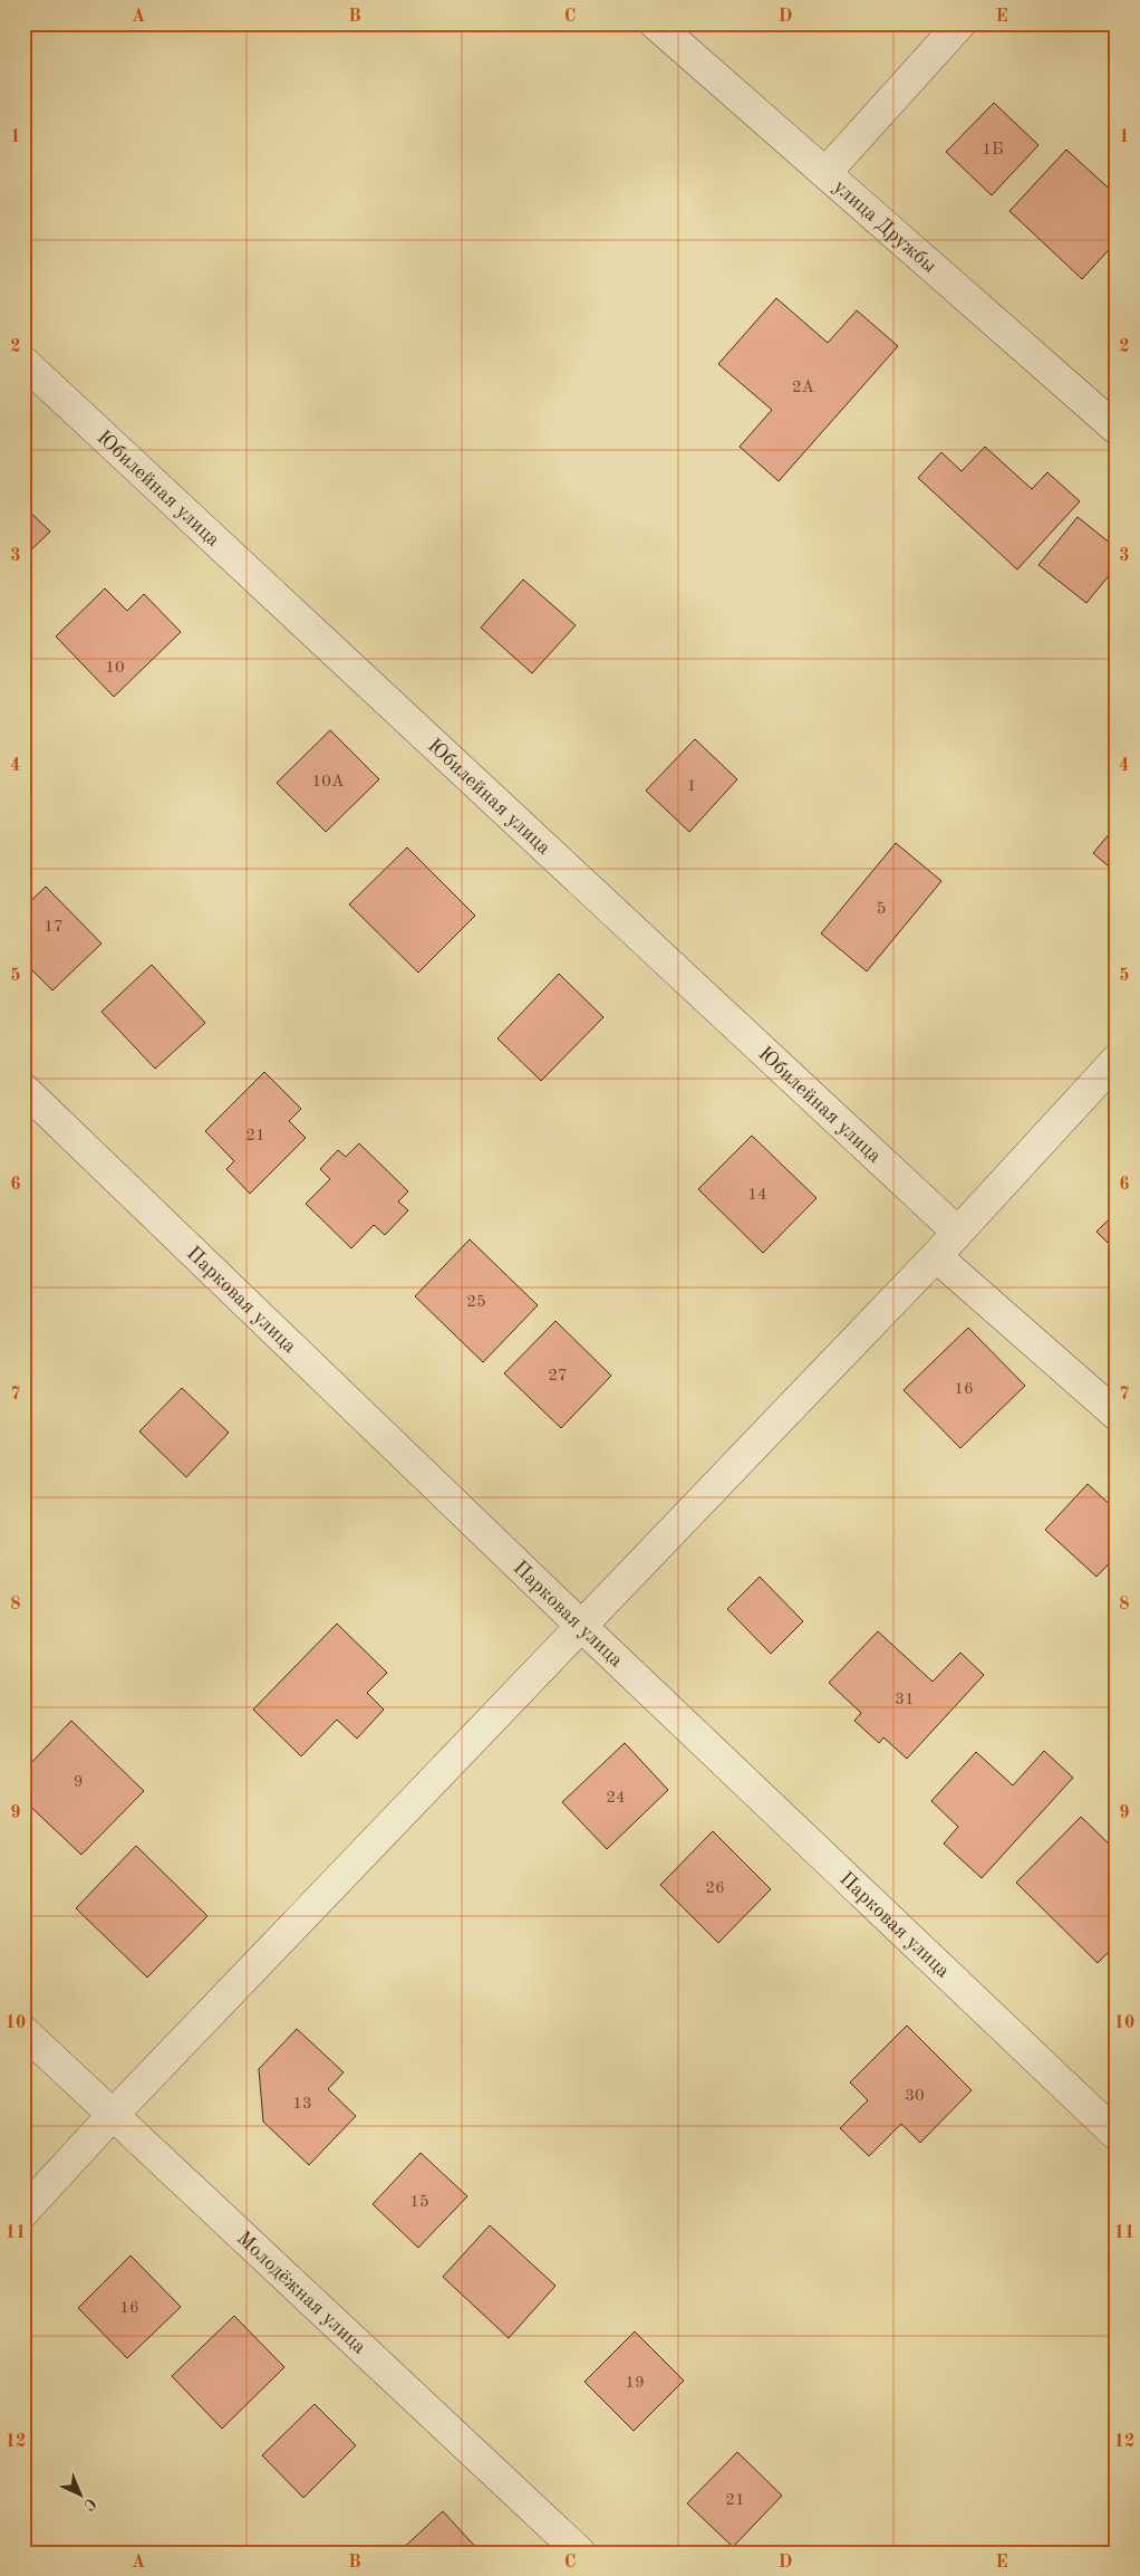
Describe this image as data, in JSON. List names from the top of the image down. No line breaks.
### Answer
{"streets":{"street":["улица Дружбы","Юбилейная улица","Парковая улица","Молодёжная улица"]},"house_numbers":["1Б","2А","10","10А","1","5","17","21","14","25","27","16","31","9","24","26","30","13","15","16","19","21"],"north":"bottom right","grid":{"columns":["A","B","C","D","E"],"rows":["1","2","3","4","5","6","7","8","9","10","11","12"]}}
